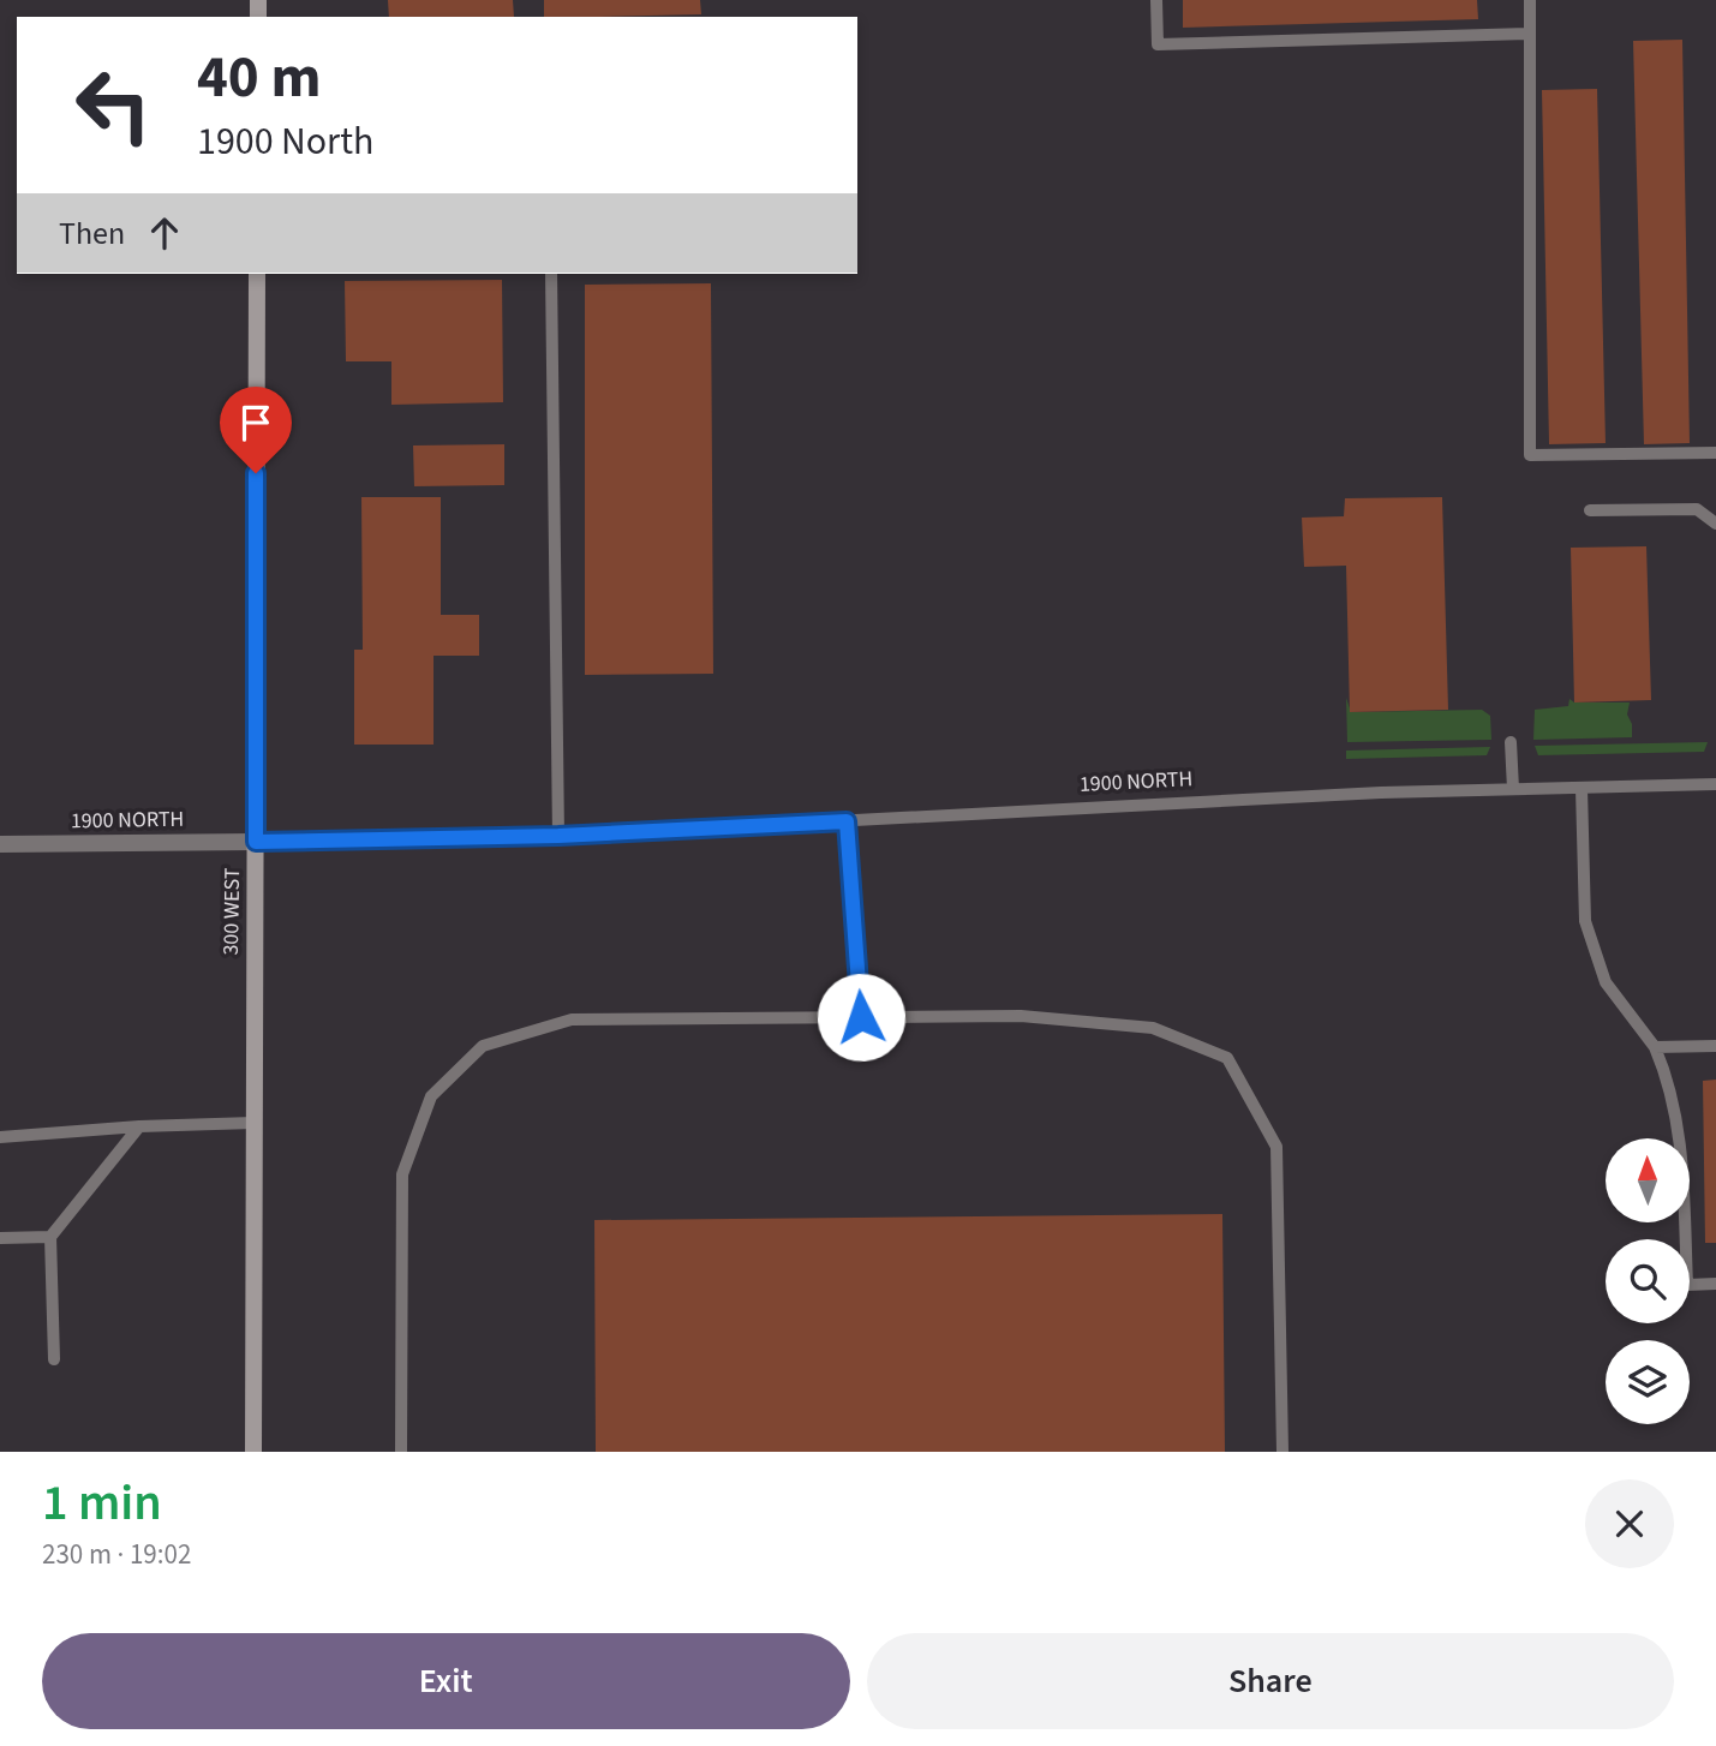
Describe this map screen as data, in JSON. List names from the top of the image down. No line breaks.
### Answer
{"streets":{"street":["1900 NORTH","300 WEST"]},"crossings":[["1900 NORTH","300 WEST"]],"north":"top","page":{"turn":["40 m","1900 North"],"then":"Then","heading":["1 min","230 m · 19:02"],"buttons":["Exit","Share"]}}
